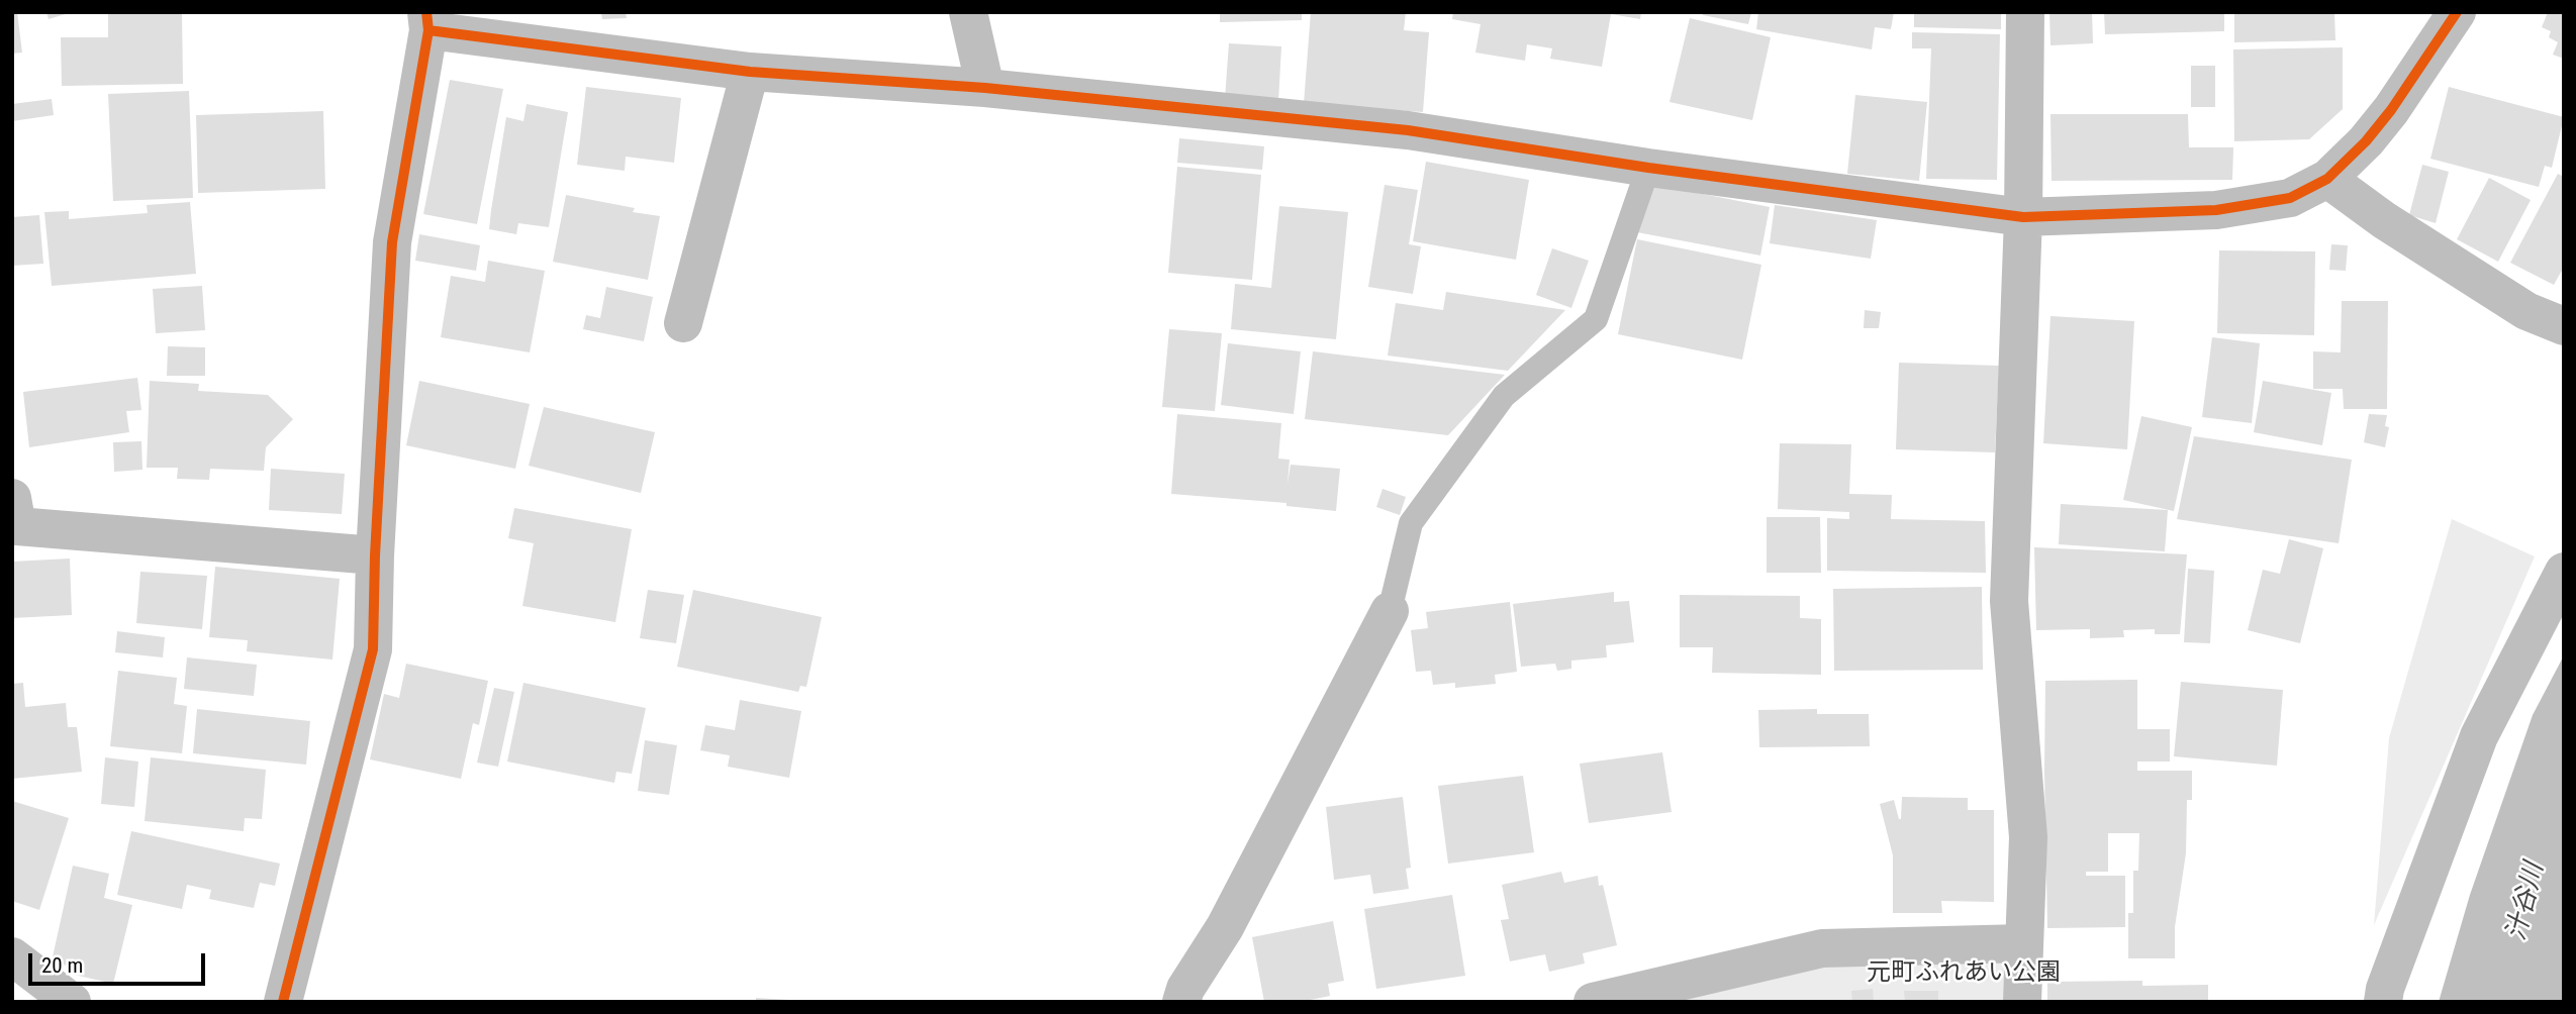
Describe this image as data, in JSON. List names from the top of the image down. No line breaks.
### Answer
{"water":["汁谷川"],"parks":["元町ふれあい公園"],"scale_bar":"20 m"}
